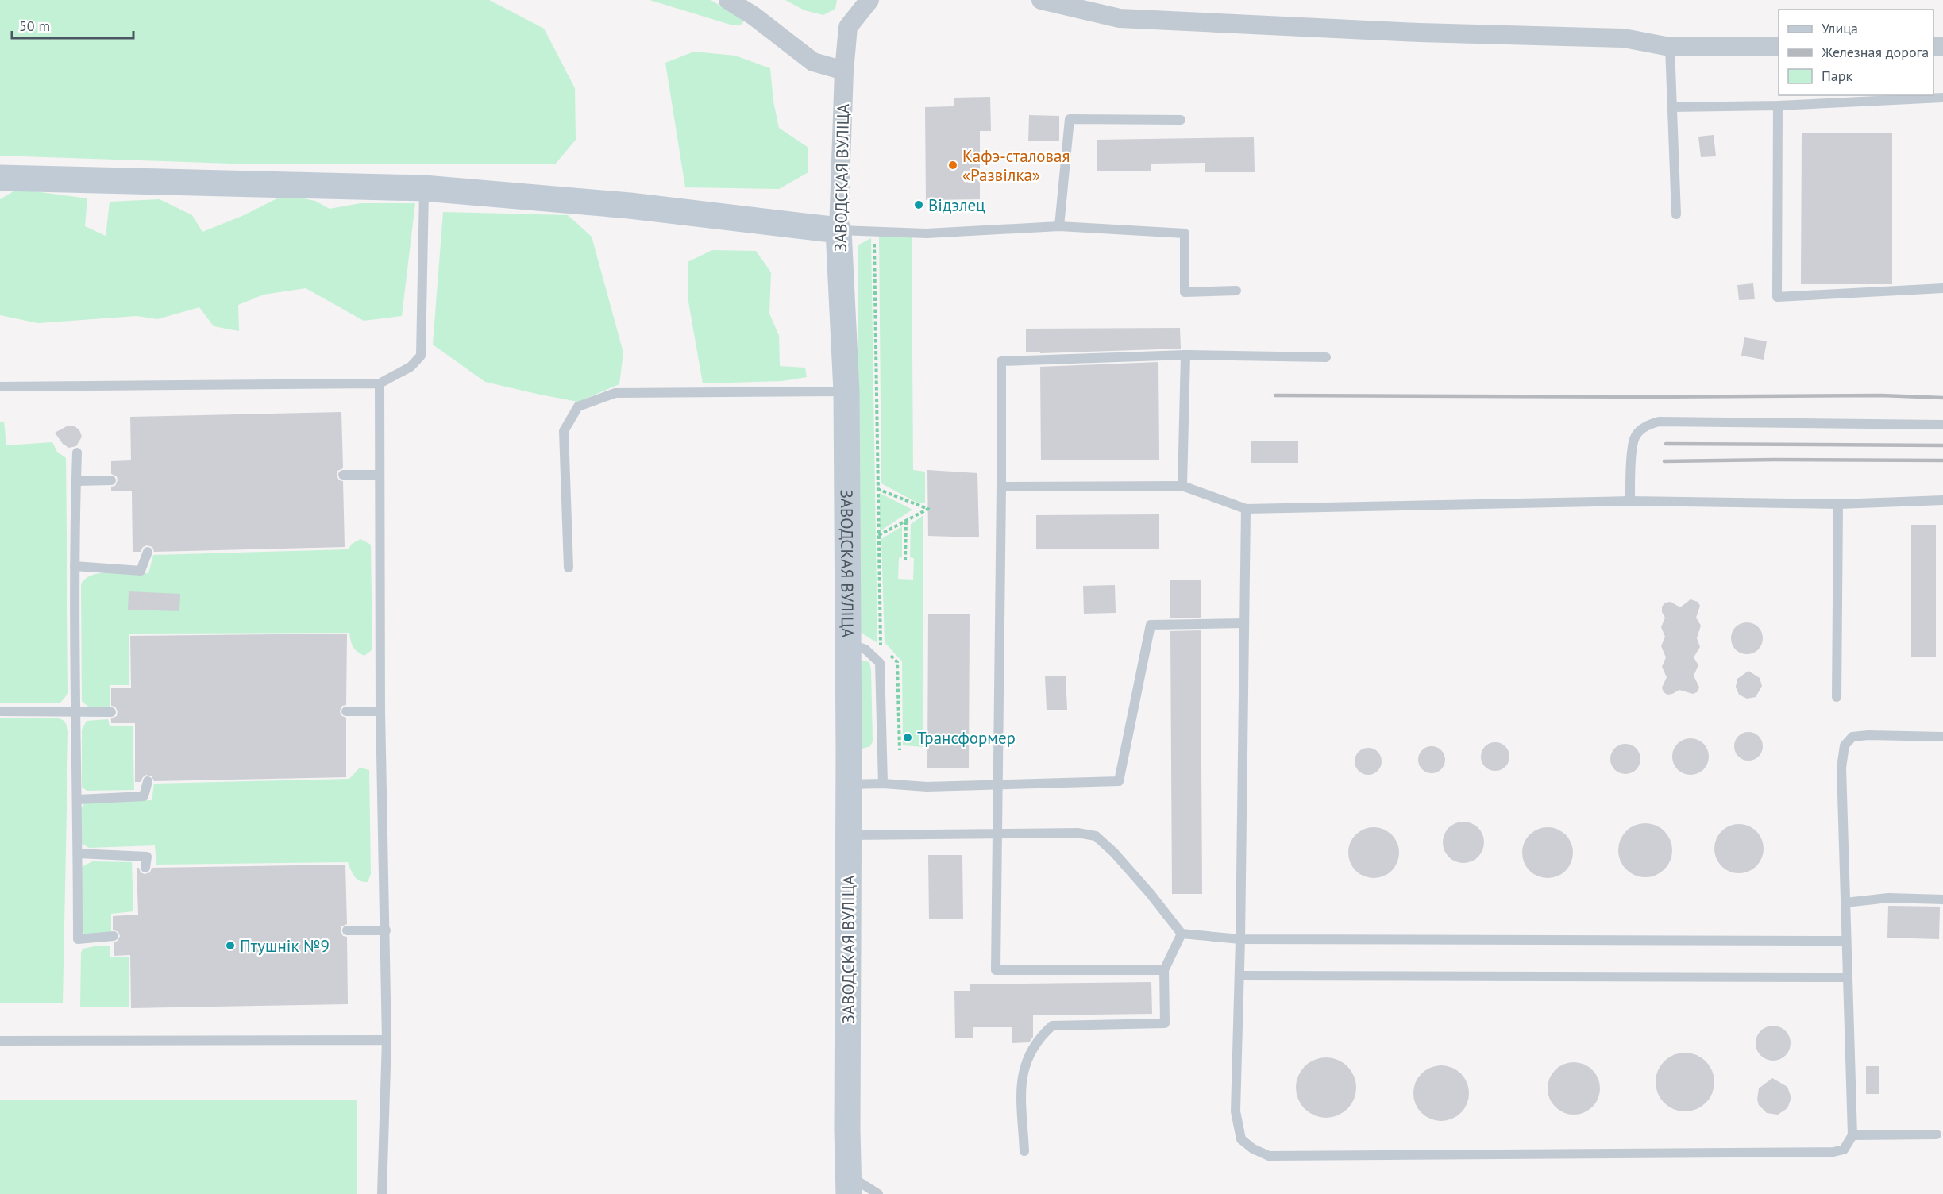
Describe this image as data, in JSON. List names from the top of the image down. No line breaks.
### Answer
{"streets":{"street":["ЗАВОДСКАЯ ВУЛІЦА"]},"places":["Кафэ-сталовая «Развілка»","Відэлец","Трансформер","Птушнік №9"],"legend":["Улица","Железная дорога","Парк"],"scale_bar":"50 m"}
